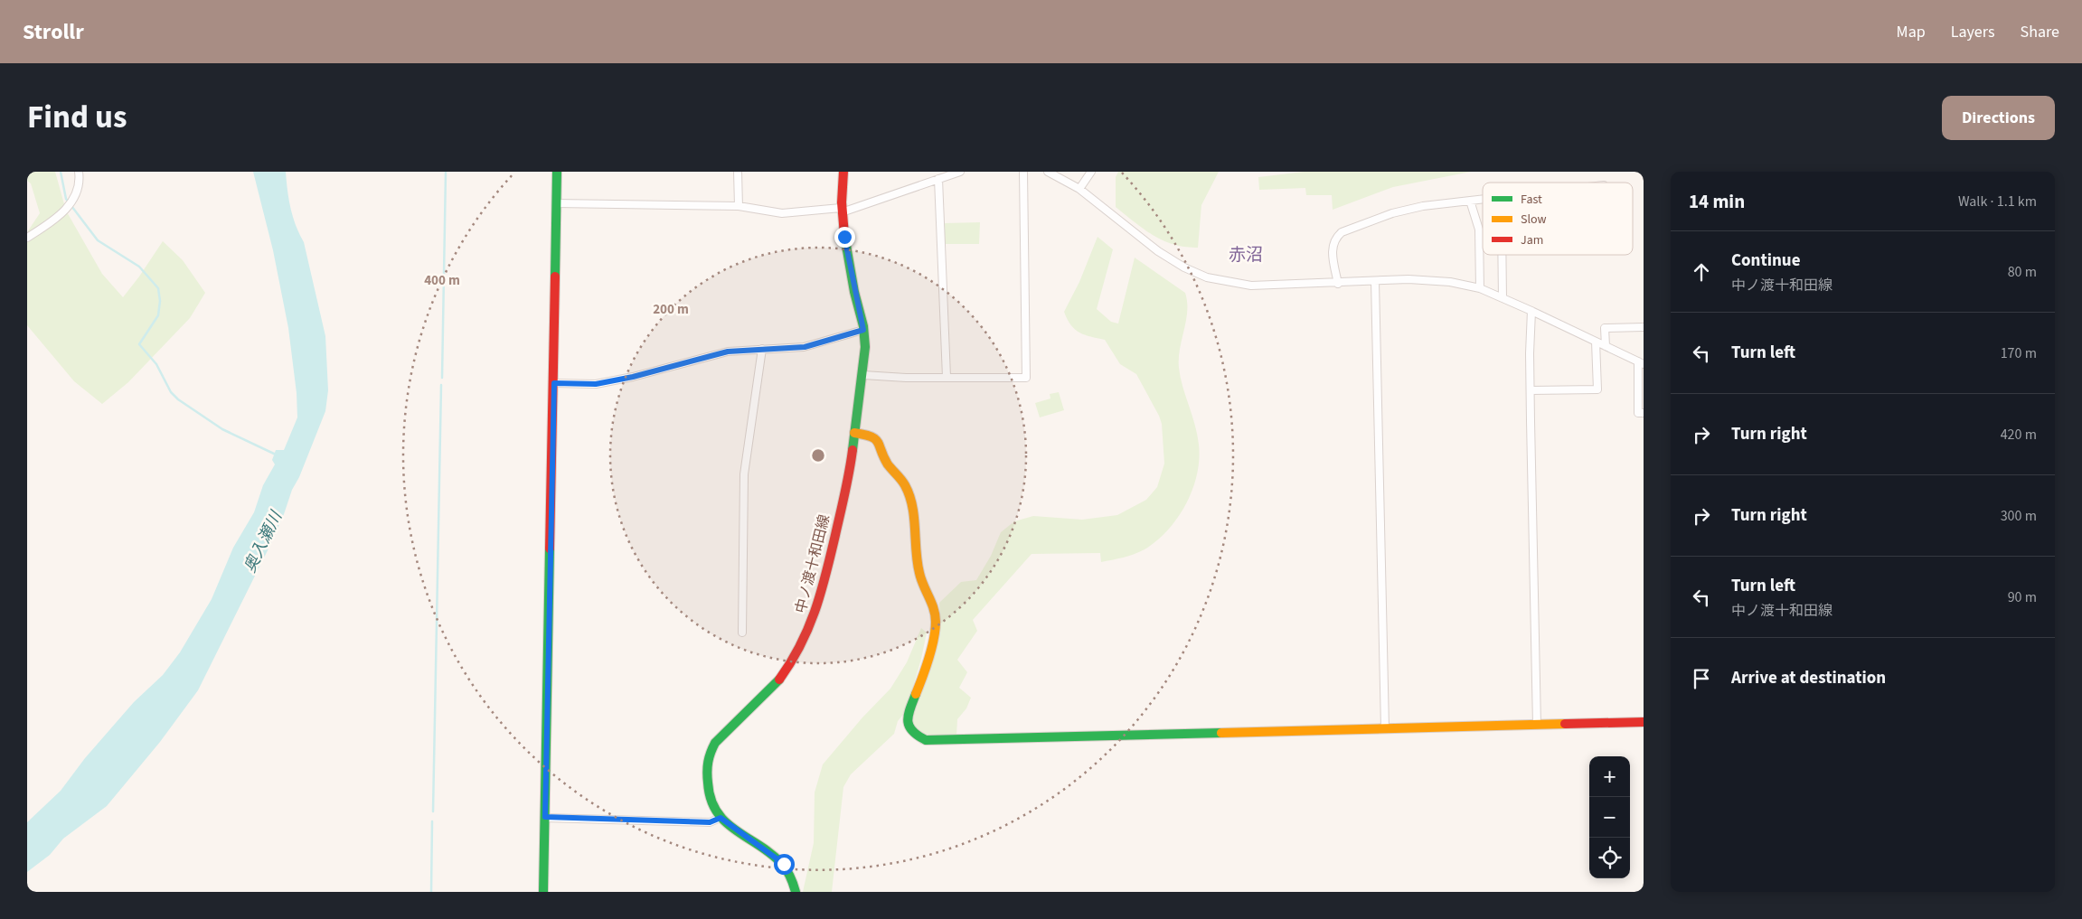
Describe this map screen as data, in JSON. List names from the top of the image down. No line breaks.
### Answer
{"streets":{"street":["中ノ渡十和田線"]},"districts":["赤沼"],"water":["奥入瀬川"],"legend":["Fast","Slow","Jam"],"page":{"header":"Strollr","nav":["Map","Layers","Share"],"title":"Find us","buttons":"Directions","heading":["14 min","Walk · 1.1 km"],"list":[["Continue","中ノ渡十和田線","80 m"],["Turn left","170 m"],["Turn right","420 m"],["Turn right","300 m"],["Turn left","中ノ渡十和田線","90 m"],"Arrive at destination"],"map_buttons":["+","−"]},"rings":["400 m","200 m"]}
